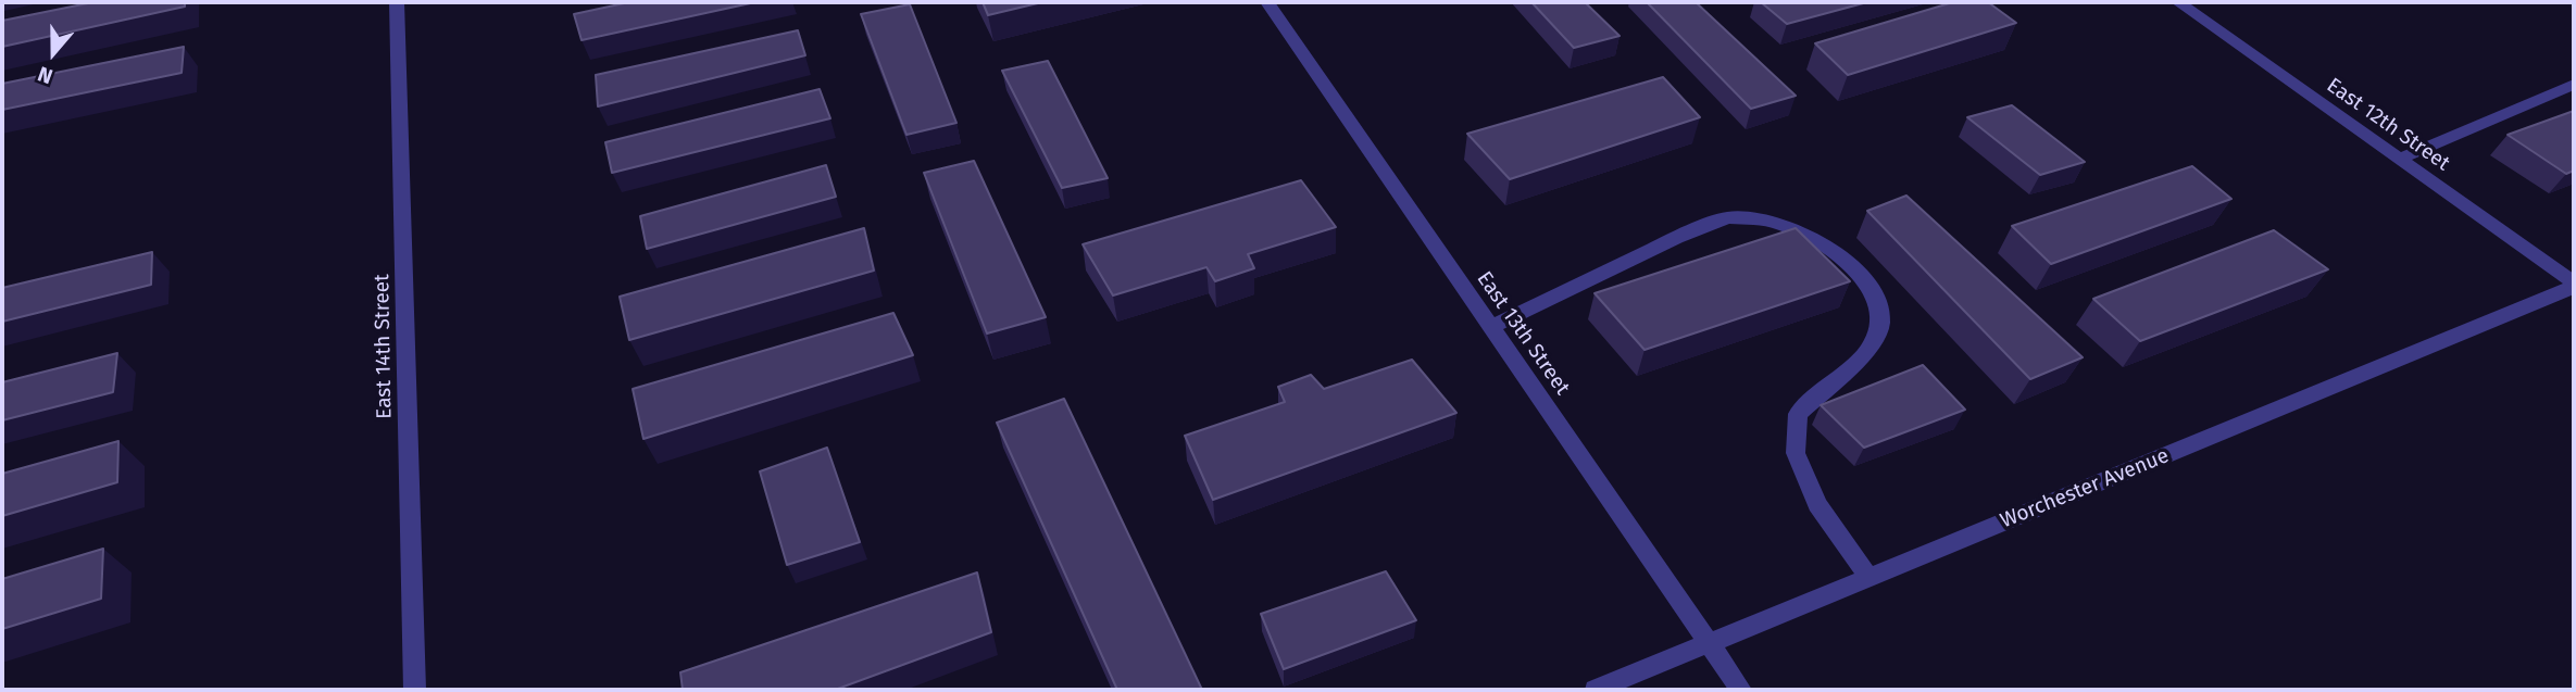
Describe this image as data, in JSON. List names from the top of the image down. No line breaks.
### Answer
{"streets":{"street":["East 12th Street","East 13th Street","East 14th Street","Worchester Avenue"]},"crossings":[["East 12th Street","Worchester Avenue"],["East 13th Street","Worchester Avenue"]],"north":"bottom"}
